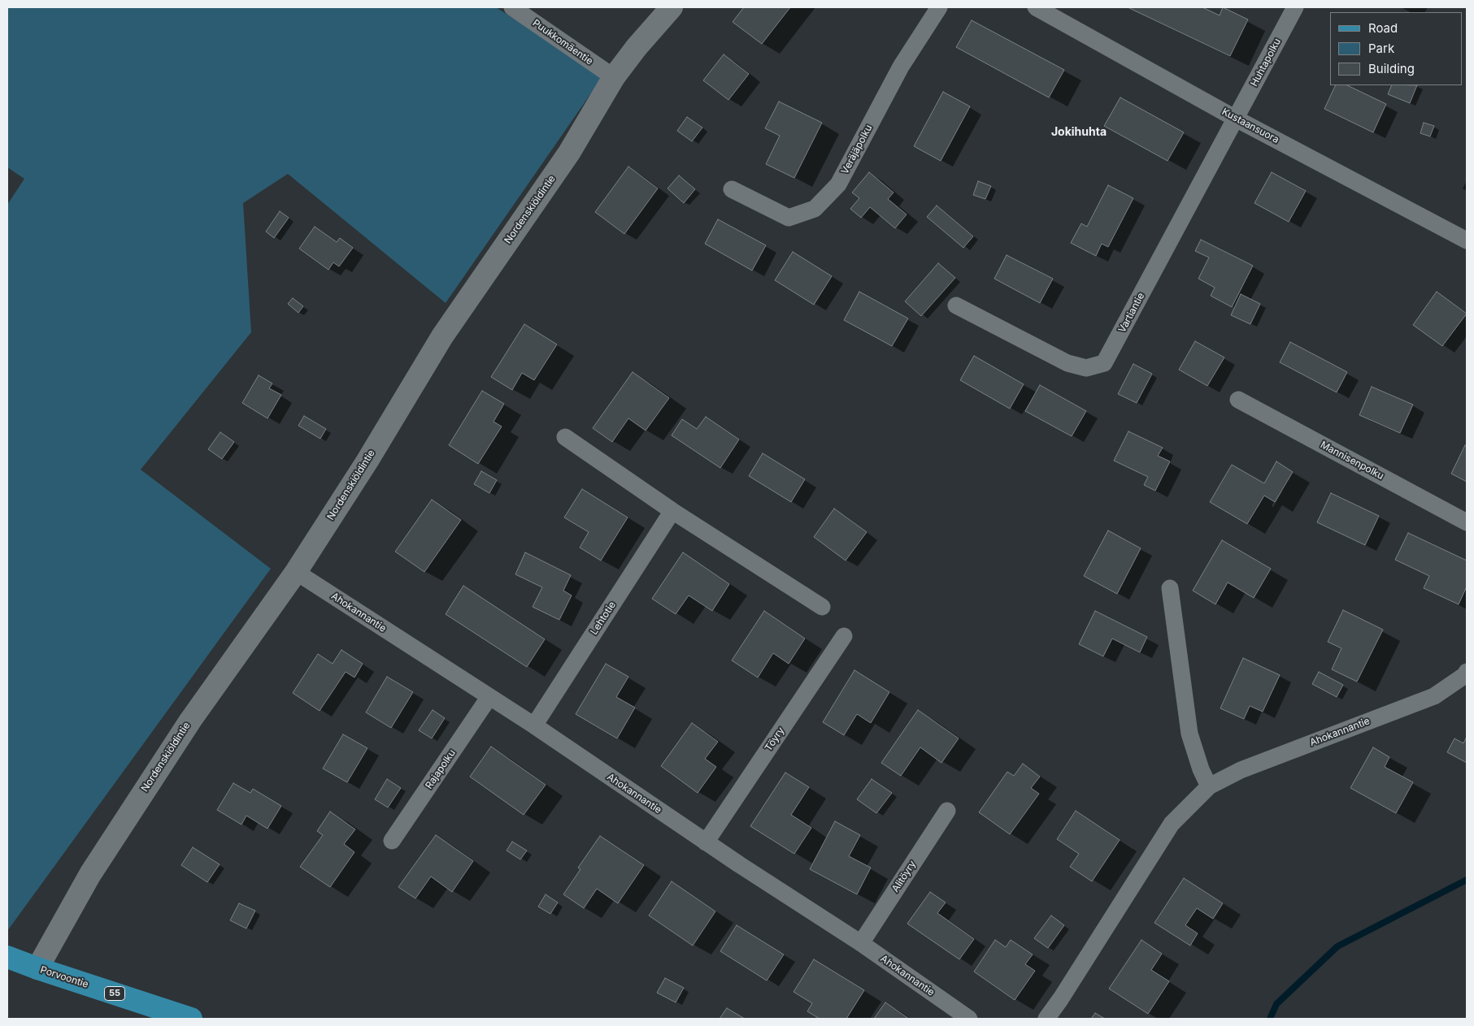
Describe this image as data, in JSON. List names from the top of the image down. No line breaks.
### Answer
{"streets":{"main road":["Nordenskiöldintie","Porvoontie","55"],"street":["Puukkomäentie","Huhtapolku","Kustaansuora","Veräjäpolku","Vartiantie","Mannisenpolku","Ahokannantie","Lehtotie","Töyry","Rajapolku","Alitöyry"]},"crossings":[["Puukkomäentie","Nordenskiöldintie"],["Huhtapolku","Kustaansuora"],["Huhtapolku","Vartiantie"],["Kustaansuora","Vartiantie"],["Nordenskiöldintie","Ahokannantie"],["Nordenskiöldintie","Porvoontie"],["Ahokannantie","Lehtotie"],["Ahokannantie","Töyry"],["Ahokannantie","Rajapolku"],["Ahokannantie","Alitöyry"]],"districts":["Jokihuhta"],"legend":["Road","Park","Building"]}
